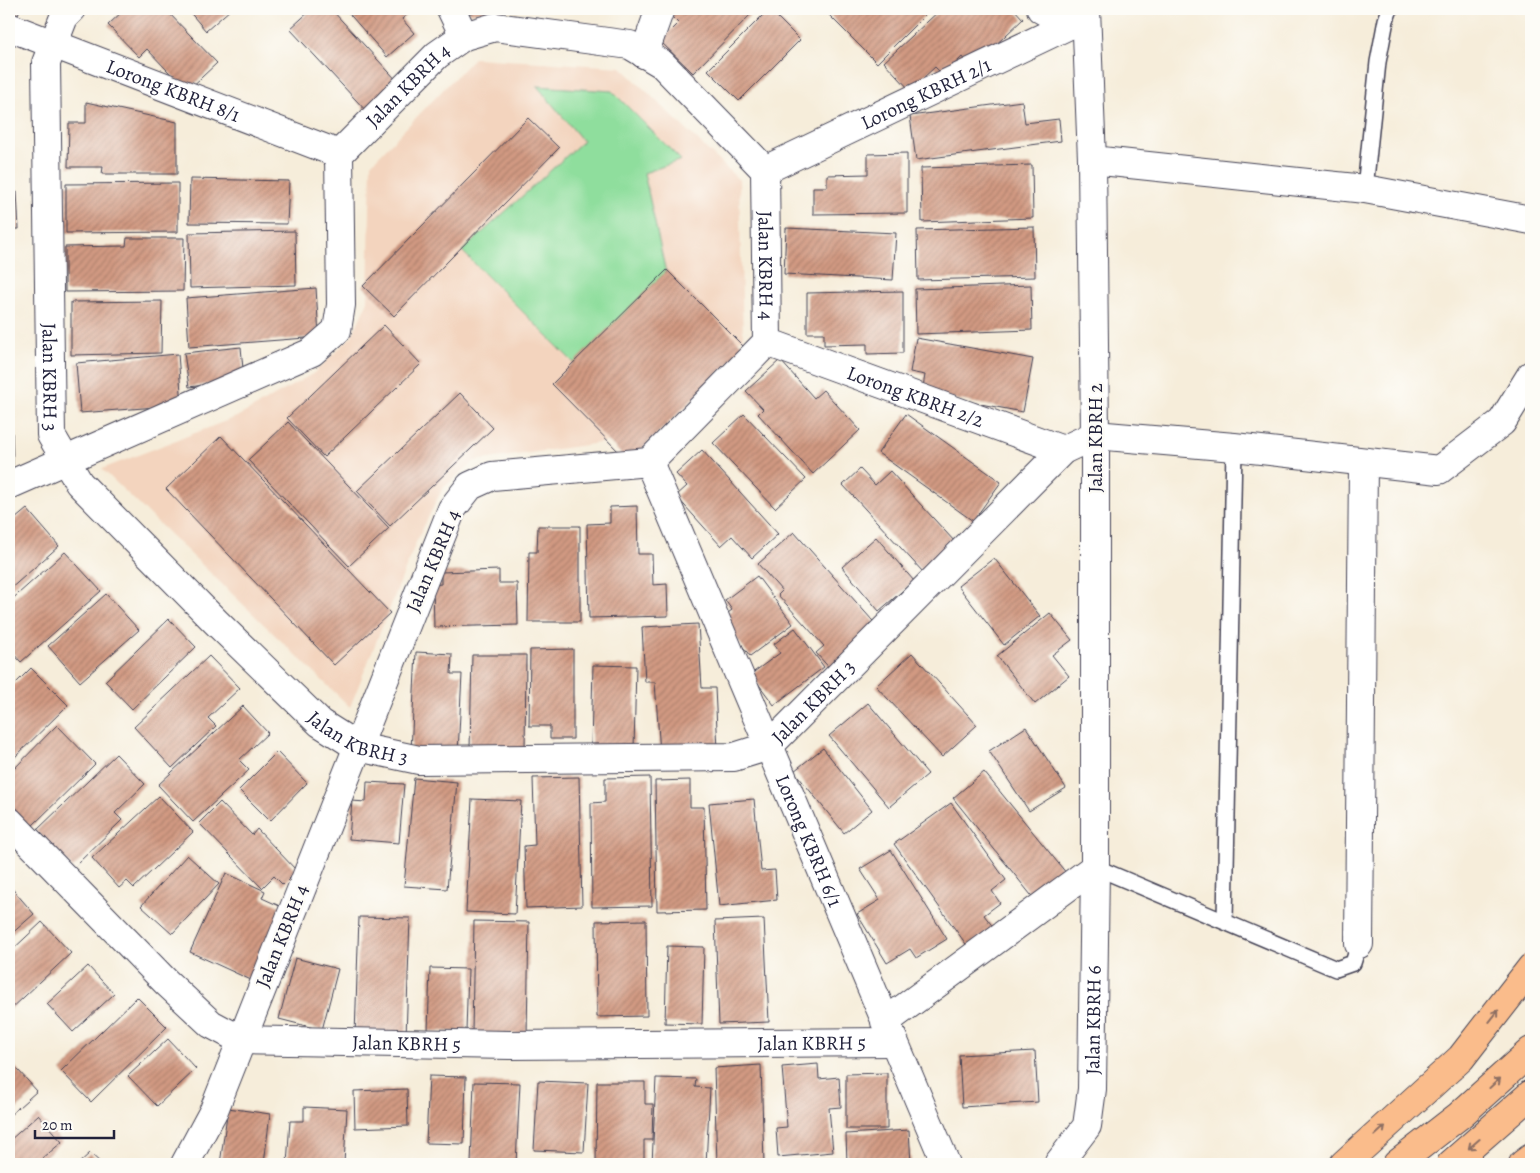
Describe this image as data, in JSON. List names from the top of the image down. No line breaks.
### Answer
{"streets":{"street":["Jalan KBRH 4","Lorong KBRH 8/1","Lorong KBRH 2/1","Jalan KBRH 3","Lorong KBRH 2/2","Jalan KBRH 2","Lorong KBRH 6/1","Jalan KBRH 6","Jalan KBRH 5"]},"crossings":[["Jalan KBRH 4","Lorong KBRH 8/1"],["Jalan KBRH 4","Lorong KBRH 2/1"],["Jalan KBRH 4","Jalan KBRH 3"],["Jalan KBRH 4","Lorong KBRH 2/2"],["Jalan KBRH 4","Lorong KBRH 6/1"],["Jalan KBRH 4","Jalan KBRH 5"],["Lorong KBRH 8/1","Jalan KBRH 3"],["Lorong KBRH 2/1","Jalan KBRH 2"],["Jalan KBRH 3","Lorong KBRH 2/2"],["Jalan KBRH 3","Jalan KBRH 2"],["Jalan KBRH 3","Lorong KBRH 6/1"],["Jalan KBRH 2","Jalan KBRH 6"],["Jalan KBRH 2","Jalan KBRH 5"],["Lorong KBRH 6/1","Jalan KBRH 5"],["Jalan KBRH 6","Jalan KBRH 5"]],"scale_bar":"20 m"}
